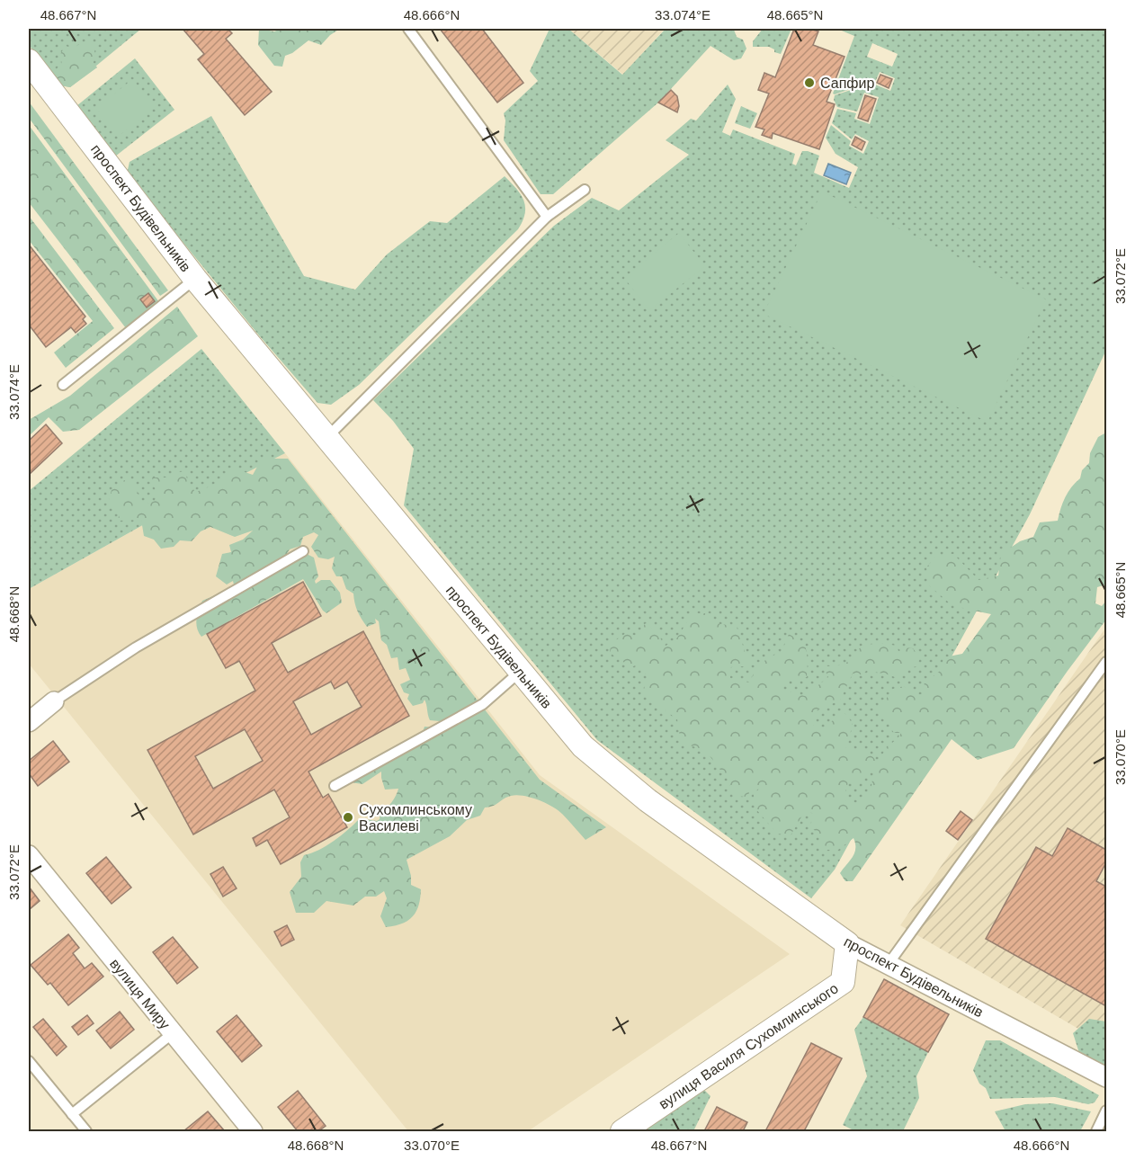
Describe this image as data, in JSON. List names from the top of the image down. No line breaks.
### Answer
{"streets":{"street":["проспект Будівельників","вулиця Миру","вулиця Василя Сухомлинського"]},"crossings":[["проспект Будівельників","вулиця Василя Сухомлинського"]],"places":["Сапфир","Сухомлинському Василеві"],"coordinates":["48.667°N","48.666°N","33.074°E","48.665°N","33.072°E","48.668°N","33.070°E"]}
